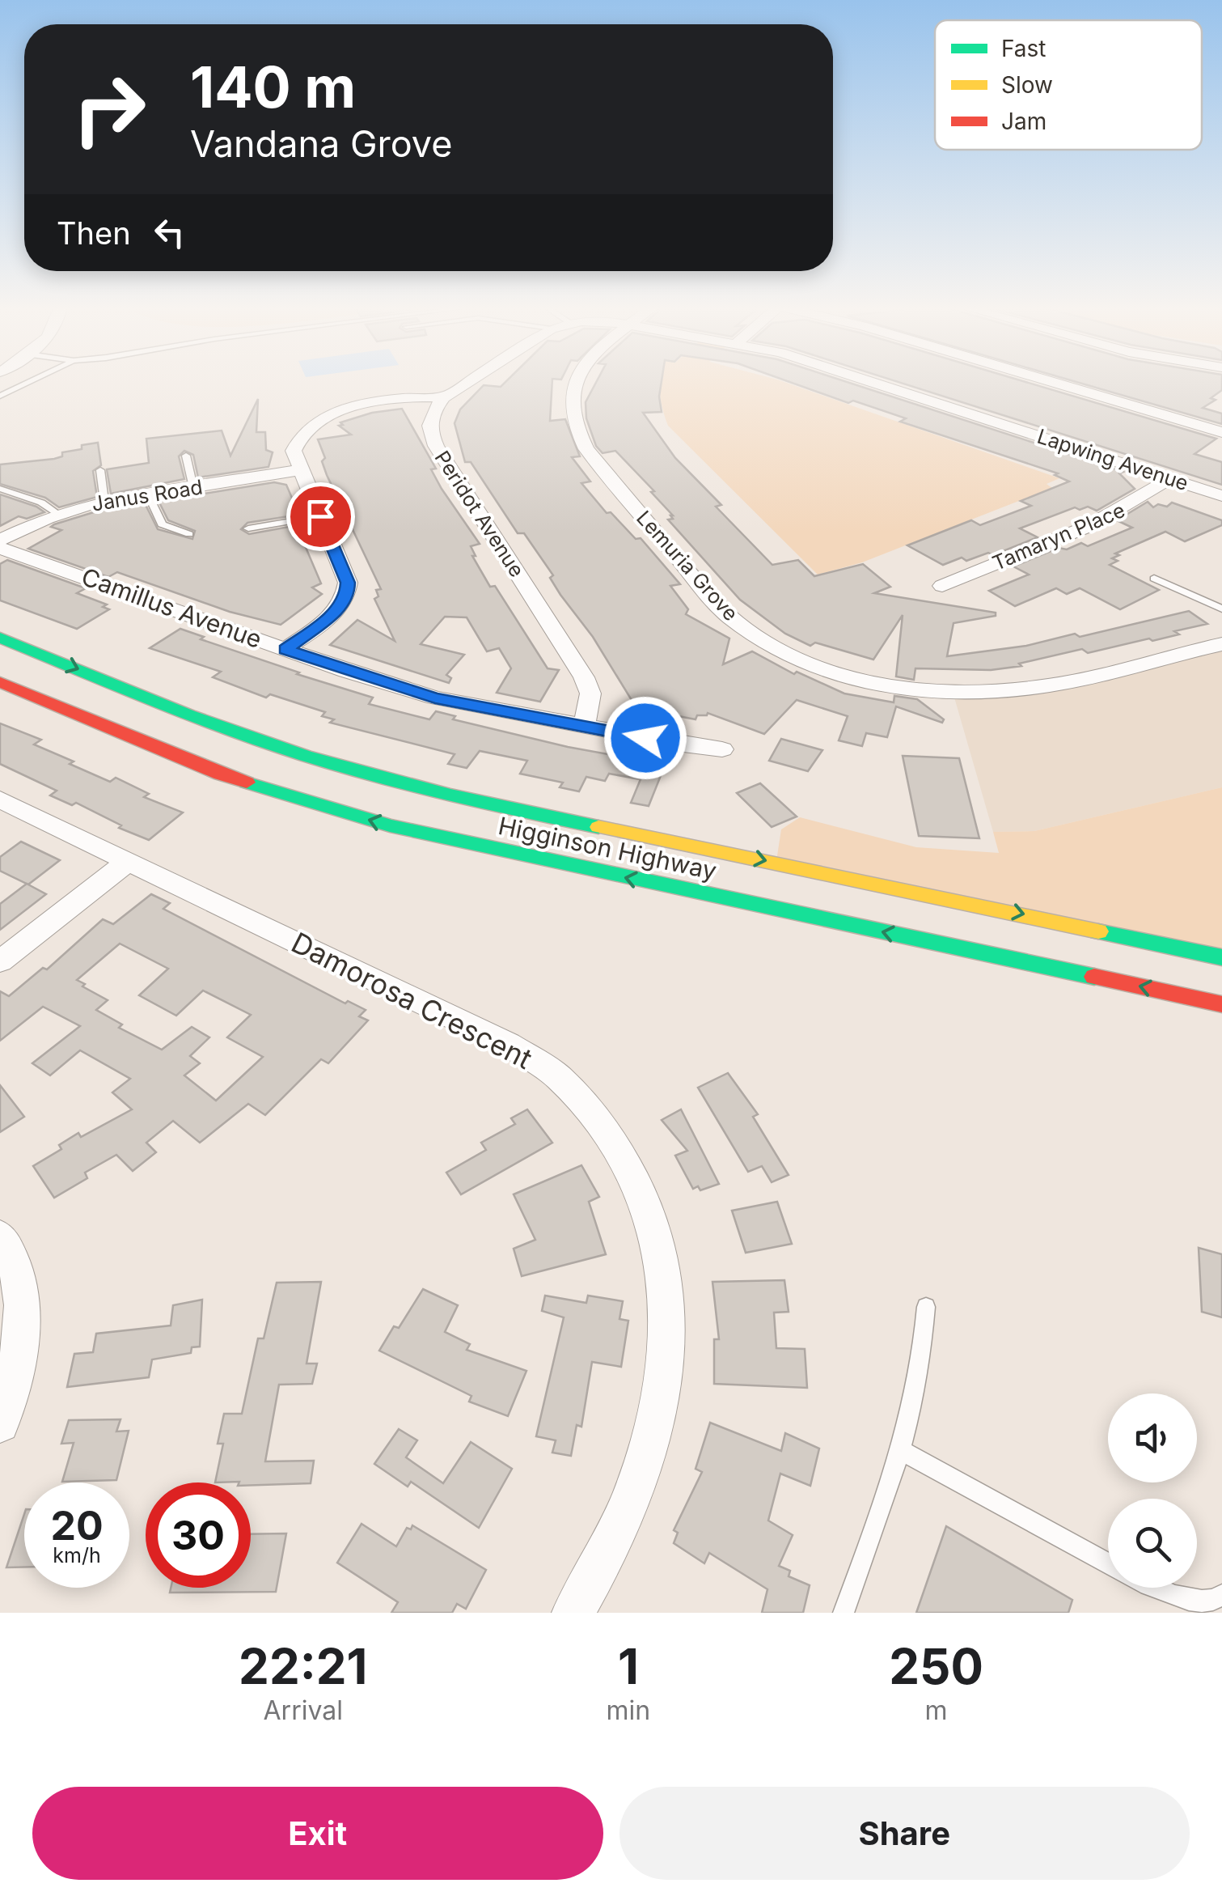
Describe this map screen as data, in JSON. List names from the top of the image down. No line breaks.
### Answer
{"streets":{"highway":["Higginson Highway"],"street":["Lapwing Avenue","Janus Road","Peridot Avenue","Tamaryn Place","Lemuria Grove","Camillus Avenue","Damorosa Crescent"]},"crossings":[["Lapwing Avenue","Tamaryn Place"],["Peridot Avenue","Camillus Avenue"]],"legend":["Fast","Slow","Jam"],"page":{"turn":["140 m","Vandana Grove"],"then":"Then","speed":"20 km/h","limit":"30","eta":["22:21","Arrival","1","min","250","m"],"buttons":["Exit","Share"]}}
